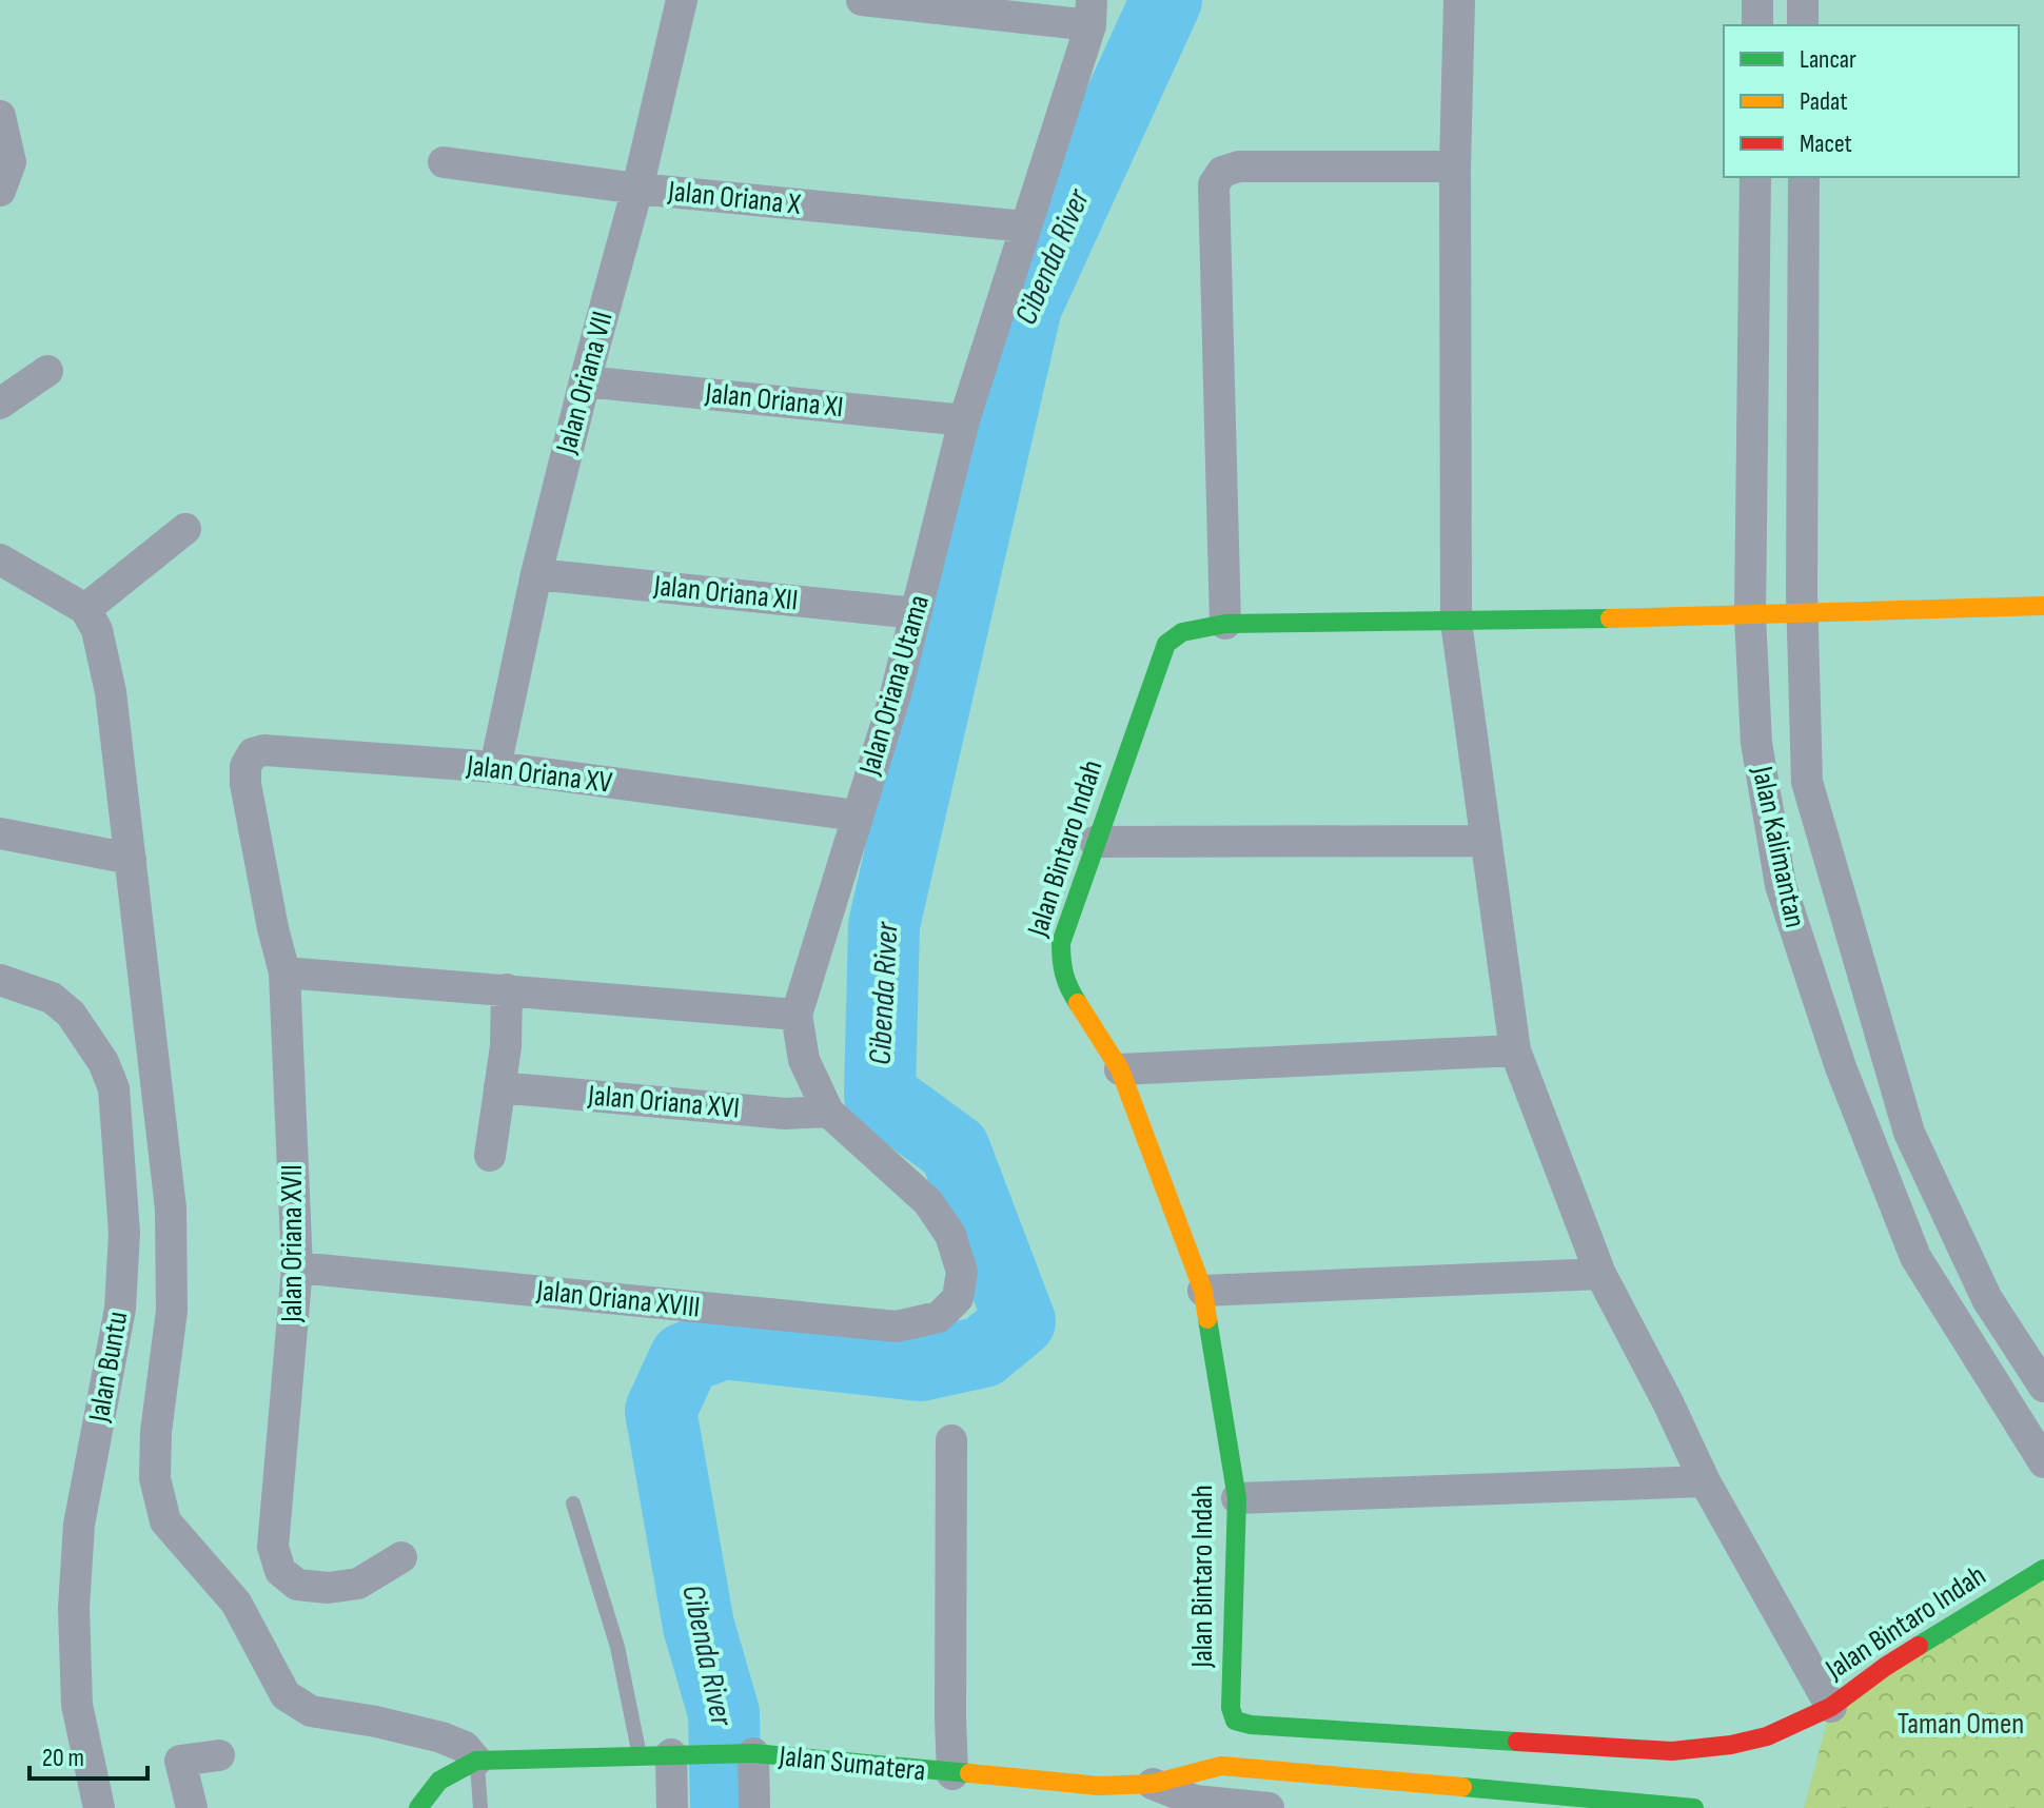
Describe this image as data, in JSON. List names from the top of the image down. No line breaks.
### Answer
{"streets":{"street":["Jalan Oriana X","Jalan Oriana VII","Jalan Oriana XI","Jalan Oriana XII","Jalan Oriana Utama","Jalan Oriana XV","Jalan Kalimantan","Jalan Bintaro Indah","Jalan Oriana XVI","Jalan Oriana XVII","Jalan Oriana XVIII","Jalan Buntu","Jalan Sumatera"]},"crossings":[["Jalan Oriana X","Jalan Oriana VII"],["Jalan Oriana X","Jalan Oriana Utama"],["Jalan Oriana VII","Jalan Oriana XI"],["Jalan Oriana VII","Jalan Oriana XII"],["Jalan Oriana VII","Jalan Oriana XV"],["Jalan Oriana XI","Jalan Oriana Utama"],["Jalan Oriana XII","Jalan Oriana Utama"],["Jalan Oriana Utama","Jalan Oriana XV"],["Jalan Oriana Utama","Jalan Oriana XVI"],["Jalan Oriana Utama","Jalan Oriana XVIII"],["Jalan Oriana XV","Jalan Oriana XVII"],["Jalan Oriana XVII","Jalan Oriana XVIII"]],"water":["Cibenda River"],"parks":["Taman Omen"],"legend":["Lancar","Padat","Macet"],"scale_bar":"20 m"}
